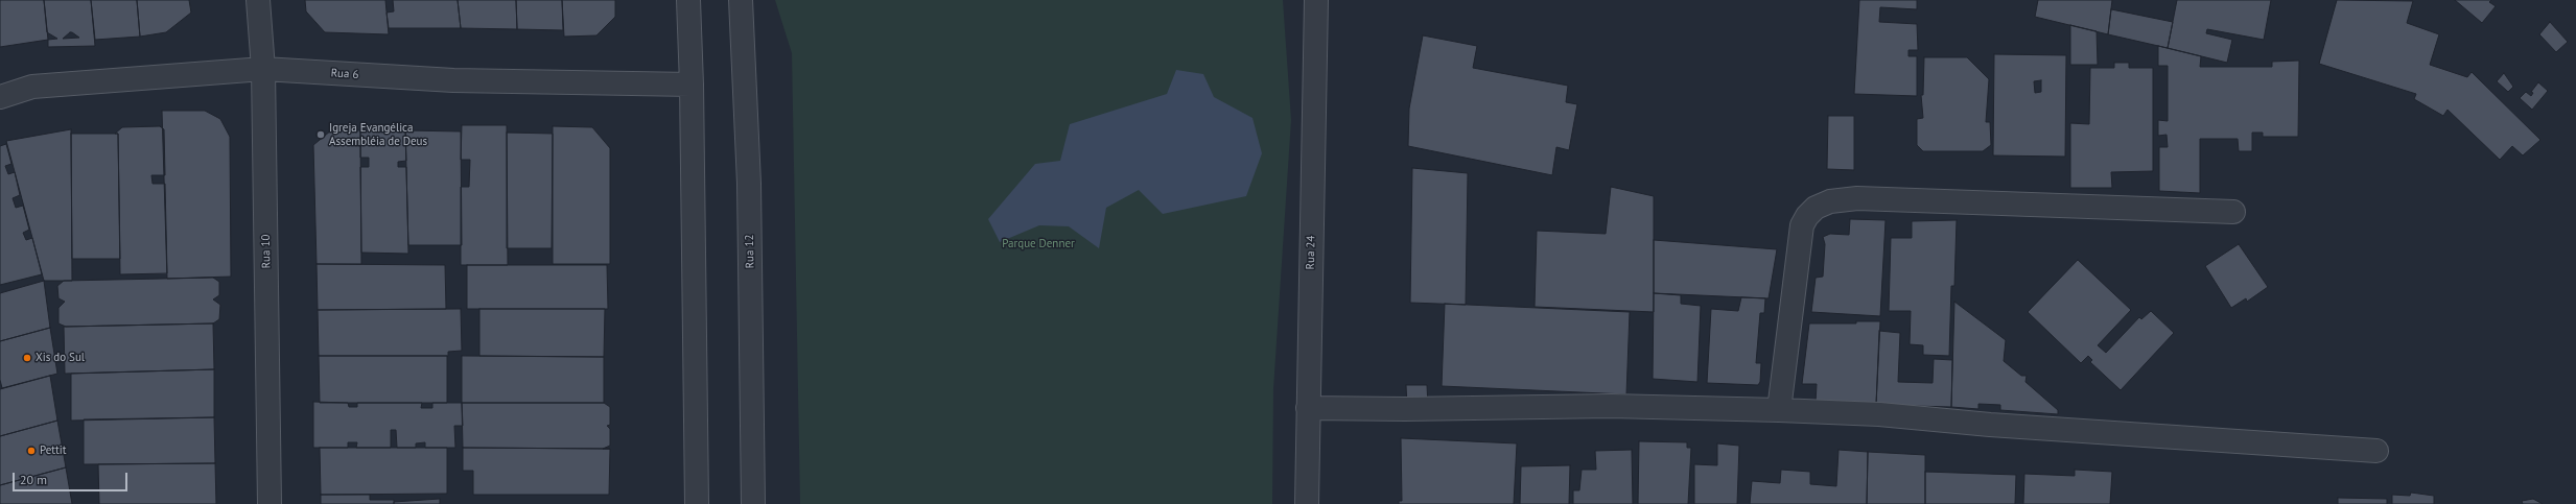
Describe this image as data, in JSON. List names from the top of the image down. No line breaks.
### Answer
{"streets":{"street":["Rua 6","Rua 10","Rua 12","Rua 24"]},"crossings":[["Rua 6","Rua 10"]],"parks":["Parque Denner"],"places":["Igreja Evangélica Assembléia de Deus","Xis do Sul","Pettit"],"scale_bar":"20 m"}
